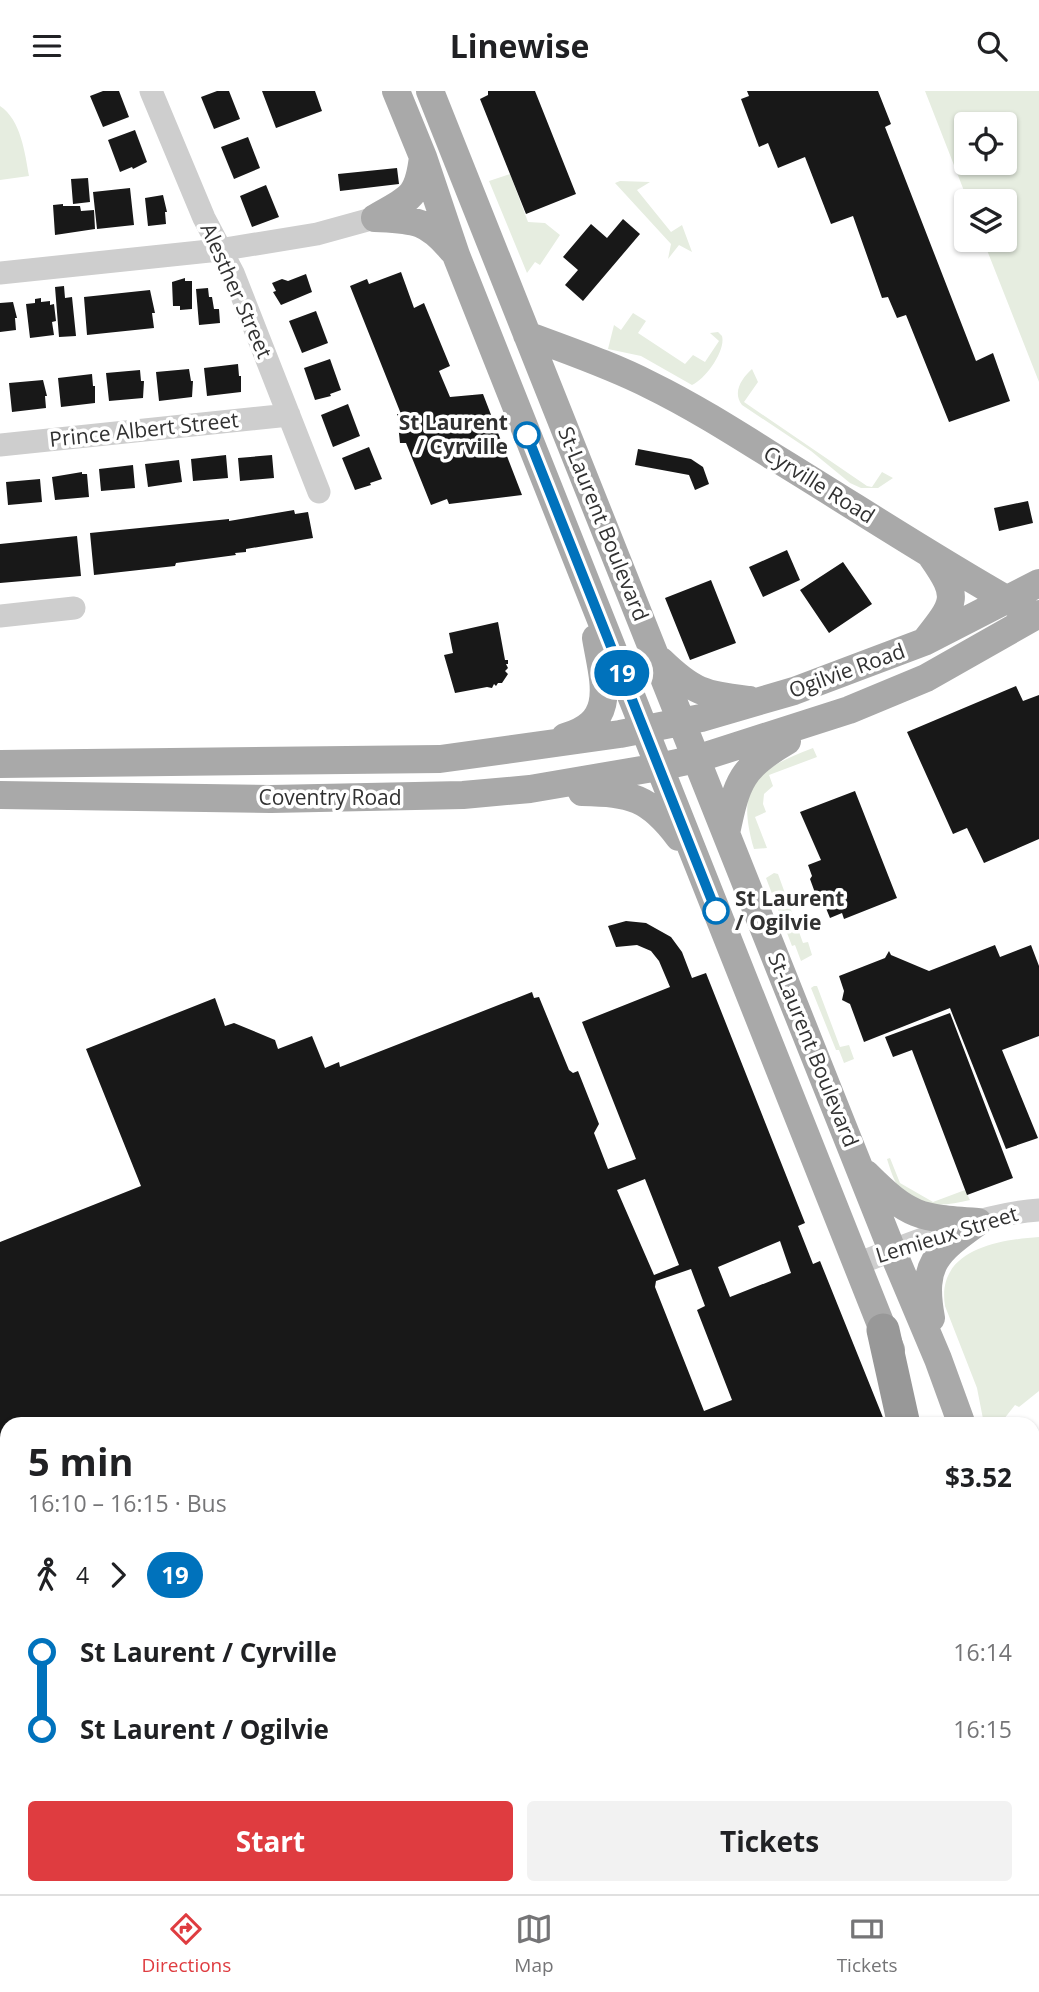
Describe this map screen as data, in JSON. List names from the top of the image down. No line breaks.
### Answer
{"streets":{"main road":["Cyrville Road","St-Laurent Boulevard","Ogilvie Road","Coventry Road"],"street":["Alesther Street","Prince Albert Street","Lemieux Street"]},"crossings":[["Alesther Street","Prince Albert Street"],["Cyrville Road","St-Laurent Boulevard"],["Cyrville Road","Ogilvie Road"],["St-Laurent Boulevard","Ogilvie Road"],["St-Laurent Boulevard","Coventry Road"],["St-Laurent Boulevard","Lemieux Street"],["Ogilvie Road","Coventry Road"]],"places":["St Laurent / Cyrville","St Laurent / Ogilvie"],"lines":["bus line 19"],"page":{"header":"Linewise","on_map":"19","heading":["5 min","16:10 – 16:15 · Bus","$3.52"],"legs":["4","19"],"list":[{"name":"St Laurent / Cyrville","value":"16:14"},{"name":"St Laurent / Ogilvie","value":"16:15"}],"buttons":["Start","Tickets"],"tabs":["Directions","Map","Tickets"]}}
